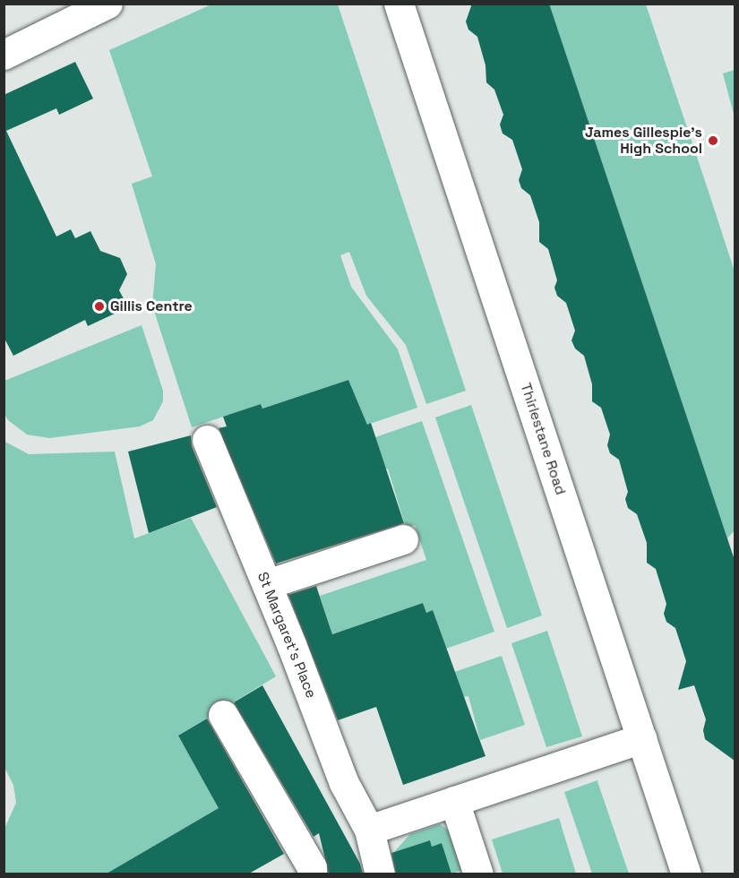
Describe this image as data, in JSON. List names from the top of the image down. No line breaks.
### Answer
{"streets":{"street":["Thirlestane Road","St Margaret's Place"]},"places":["James Gillespie's High School","Gillis Centre"]}
